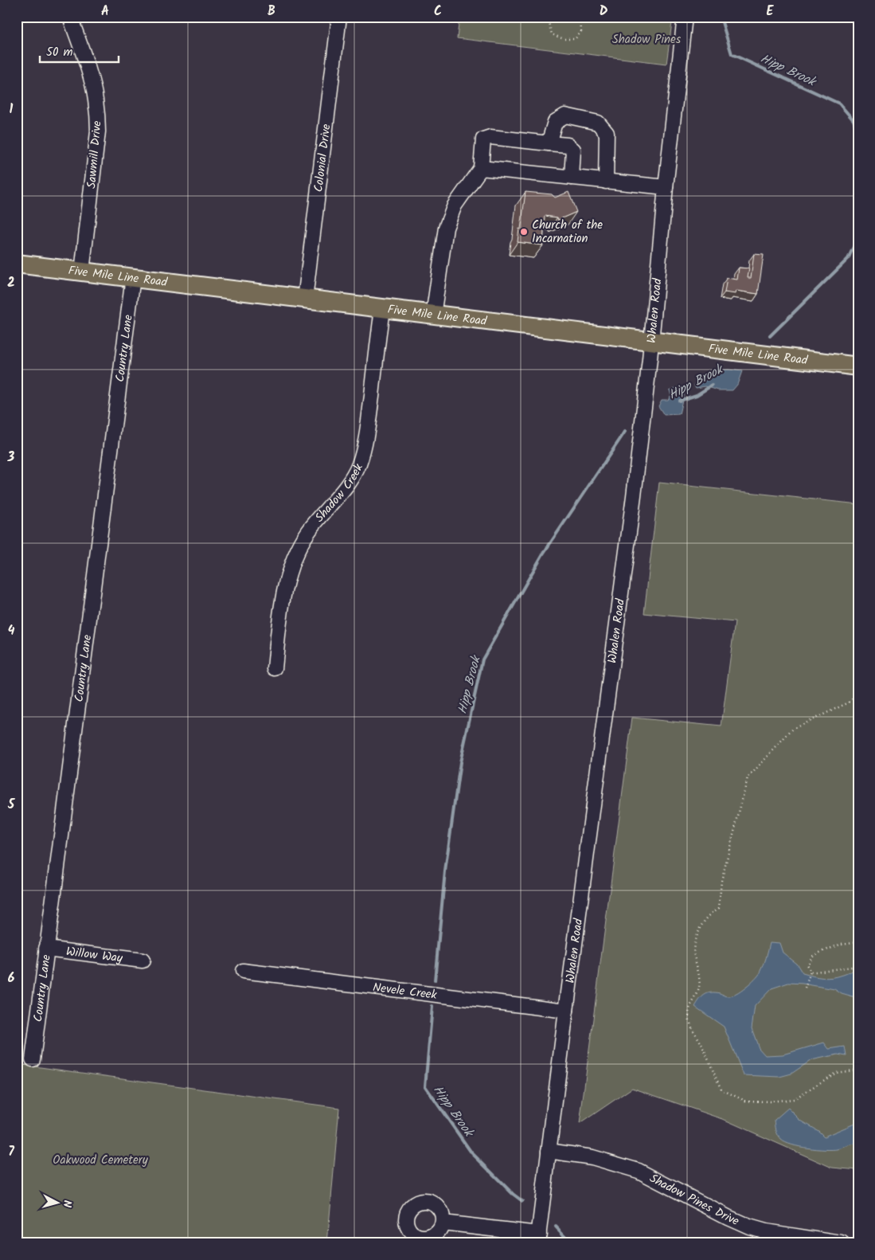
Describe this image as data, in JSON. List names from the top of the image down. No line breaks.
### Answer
{"streets":{"main road":["Five Mile Line Road"],"street":["Sawmill Drive","Colonial Drive","Whalen Road","Country Lane","Shadow Creek","Willow Way","Nevele Creek","Shadow Pines Drive"]},"crossings":[["Sawmill Drive","Five Mile Line Road"],["Colonial Drive","Five Mile Line Road"],["Five Mile Line Road","Whalen Road"],["Five Mile Line Road","Country Lane"],["Five Mile Line Road","Shadow Creek"],["Whalen Road","Nevele Creek"],["Whalen Road","Shadow Pines Drive"],["Country Lane","Willow Way"]],"water":["Hipp Brook"],"parks":["Shadow Pines","Oakwood Cemetery"],"places":["Church of the Incarnation"],"scale_bar":"50 m","north":"right","grid":{"columns":["A","B","C","D","E"],"rows":["1","2","3","4","5","6","7"]}}
